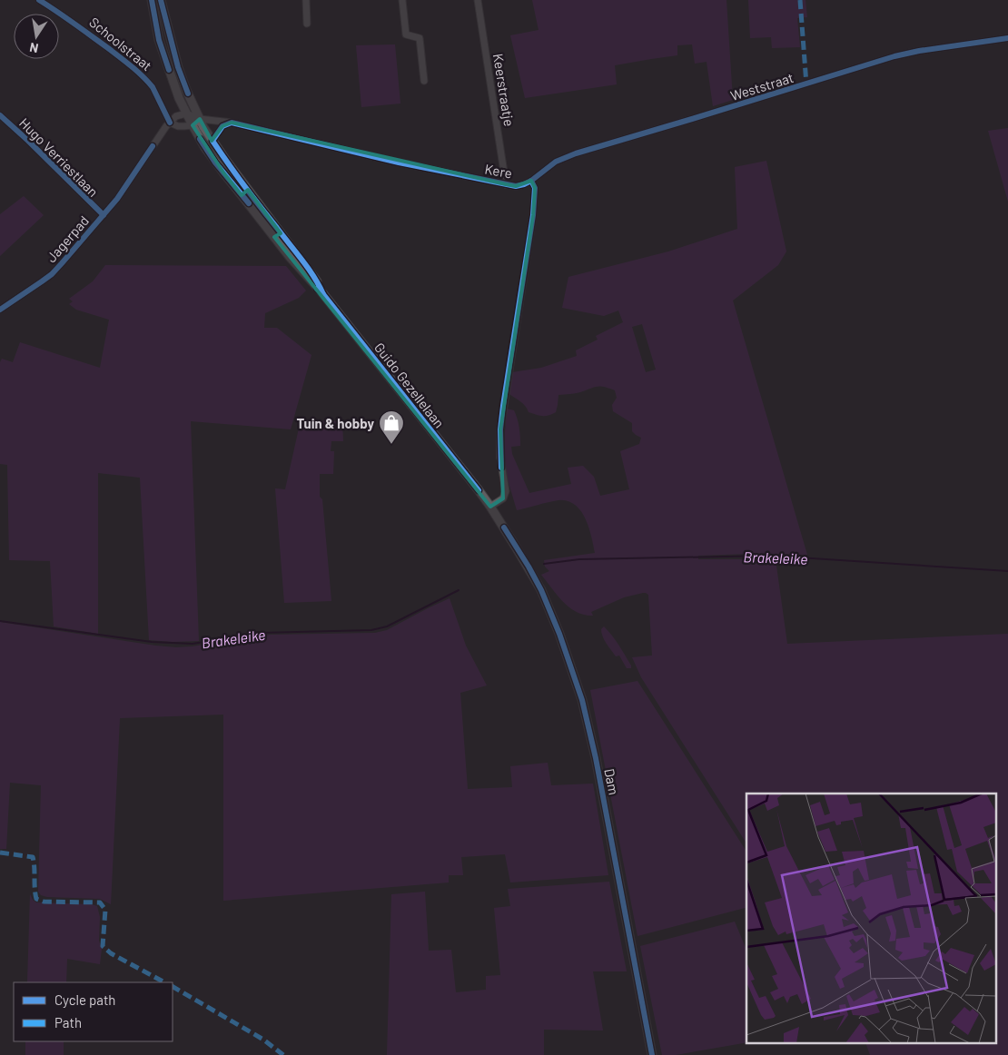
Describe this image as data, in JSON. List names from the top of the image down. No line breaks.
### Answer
{"streets":{"main road":["Guido Gezellelaan","Dam"],"street":["Schoolstraat","Weststraat","Keerstraatje","Hugo Verriestlaan","Kere","Jagerpad"]},"crossings":[["Schoolstraat","Jagerpad"],["Weststraat","Kere"],["Keerstraatje","Kere"],["Hugo Verriestlaan","Jagerpad"],["Kere","Guido Gezellelaan"],["Kere","Dam"],["Guido Gezellelaan","Dam"]],"water":["Brakeleike"],"places":{"shop":["Tuin & hobby"]},"legend":["Cycle path","Path"],"north":"bottom"}
